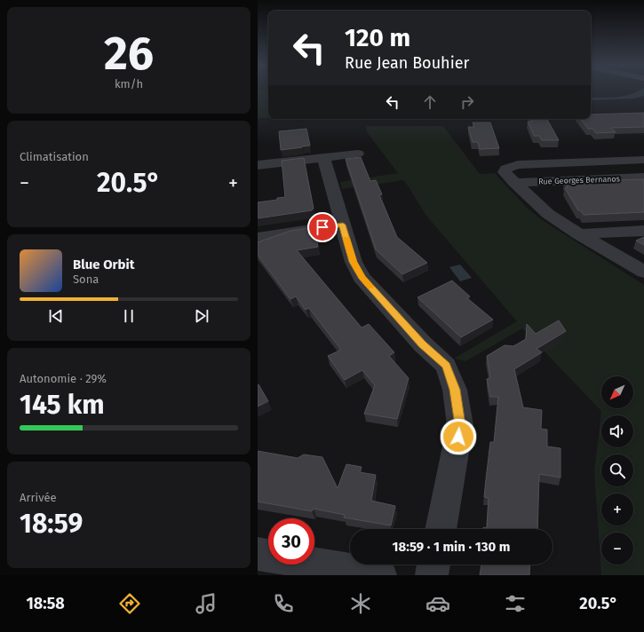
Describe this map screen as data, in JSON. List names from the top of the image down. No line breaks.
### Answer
{"streets":{"street":["Rue Georges Bernanos"]},"north":"bottom left","page":{"tile":[["26","km/h"],"Climatisation",["Autonomie · 29%","145 km"],["Arrivée","18:59"]],"turn":["120 m","Rue Jean Bouhier"],"heat":["−","20.5°","+"],"song":["Blue Orbit","Sona"],"map_buttons":["+","−"],"limit":"30","trip":"18:59 · 1 min · 130 m","tabs":["18:58","20.5°"]}}
